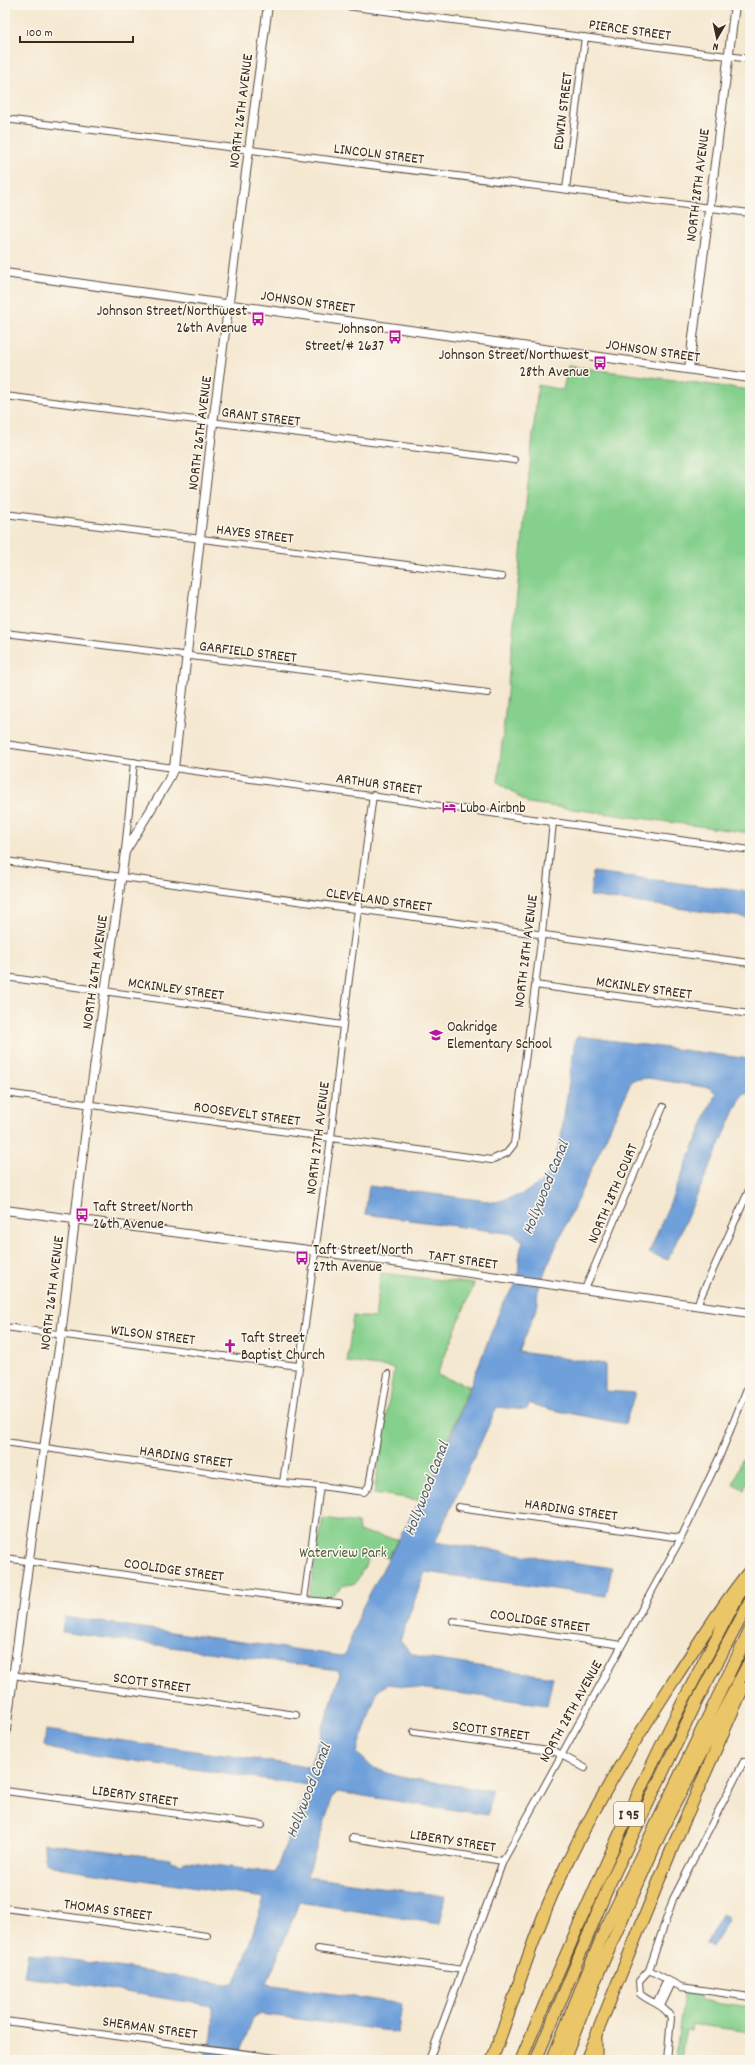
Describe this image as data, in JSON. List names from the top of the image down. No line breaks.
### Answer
{"streets":{"highway":["I 95"],"street":["PIERCE STREET","NORTH 26TH AVENUE","EDWIN STREET","LINCOLN STREET","NORTH 28TH AVENUE","JOHNSON STREET","GRANT STREET","HAYES STREET","GARFIELD STREET","ARTHUR STREET","CLEVELAND STREET","MCKINLEY STREET","ROOSEVELT STREET","NORTH 27TH AVENUE","NORTH 28TH COURT","TAFT STREET","WILSON STREET","HARDING STREET","COOLIDGE STREET","SCOTT STREET","LIBERTY STREET","THOMAS STREET","SHERMAN STREET"]},"crossings":[["PIERCE STREET","EDWIN STREET"],["PIERCE STREET","NORTH 28TH AVENUE"],["NORTH 26TH AVENUE","LINCOLN STREET"],["NORTH 26TH AVENUE","JOHNSON STREET"],["NORTH 26TH AVENUE","GRANT STREET"],["NORTH 26TH AVENUE","HAYES STREET"],["NORTH 26TH AVENUE","GARFIELD STREET"],["NORTH 26TH AVENUE","ARTHUR STREET"],["NORTH 26TH AVENUE","CLEVELAND STREET"],["NORTH 26TH AVENUE","MCKINLEY STREET"],["NORTH 26TH AVENUE","ROOSEVELT STREET"],["NORTH 26TH AVENUE","TAFT STREET"],["NORTH 26TH AVENUE","WILSON STREET"],["NORTH 26TH AVENUE","HARDING STREET"],["NORTH 26TH AVENUE","COOLIDGE STREET"],["NORTH 26TH AVENUE","SCOTT STREET"],["EDWIN STREET","LINCOLN STREET"],["LINCOLN STREET","NORTH 28TH AVENUE"],["NORTH 28TH AVENUE","JOHNSON STREET"],["NORTH 28TH AVENUE","ARTHUR STREET"],["NORTH 28TH AVENUE","CLEVELAND STREET"],["NORTH 28TH AVENUE","MCKINLEY STREET"],["NORTH 28TH AVENUE","ROOSEVELT STREET"],["NORTH 28TH AVENUE","HARDING STREET"],["NORTH 28TH AVENUE","COOLIDGE STREET"],["NORTH 28TH AVENUE","SCOTT STREET"],["NORTH 28TH AVENUE","LIBERTY STREET"],["ARTHUR STREET","NORTH 27TH AVENUE"],["CLEVELAND STREET","NORTH 27TH AVENUE"],["MCKINLEY STREET","NORTH 27TH AVENUE"],["ROOSEVELT STREET","NORTH 27TH AVENUE"],["NORTH 27TH AVENUE","TAFT STREET"],["NORTH 27TH AVENUE","WILSON STREET"],["NORTH 27TH AVENUE","HARDING STREET"],["NORTH 28TH COURT","TAFT STREET"]],"water":["Hollywood Canal"],"parks":["Waterview Park"],"places":{"bus stop":["Johnson Street/Northwest 26th Avenue","Johnson Street/# 2637","Johnson Street/Northwest 28th Avenue","Taft Street/North 26th Avenue","Taft Street/North 27th Avenue"],"hotel":["Lubo Airbnb"],"school or university":["Oakridge Elementary School"],"church":["Taft Street Baptist Church"]},"scale_bar":"100 m","north":"bottom"}
